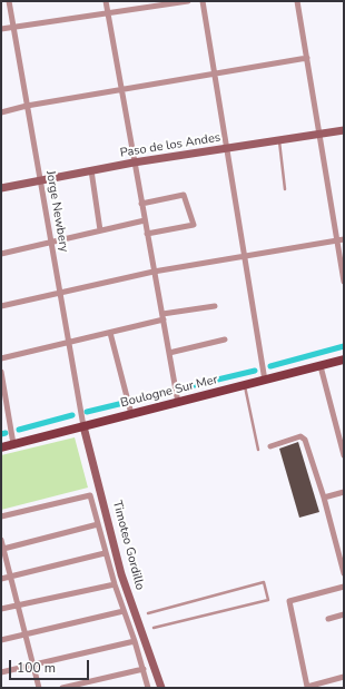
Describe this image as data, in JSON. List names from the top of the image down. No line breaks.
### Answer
{"streets":{"main road":["Boulogne Sur Mer"],"street":["Paso de los Andes","Jorge Newbery","Timoteo Gordillo"]},"crossings":[["Paso de los Andes","Jorge Newbery"],["Jorge Newbery","Boulogne Sur Mer"],["Jorge Newbery","Timoteo Gordillo"],["Boulogne Sur Mer","Timoteo Gordillo"]],"scale_bar":"100 m"}
